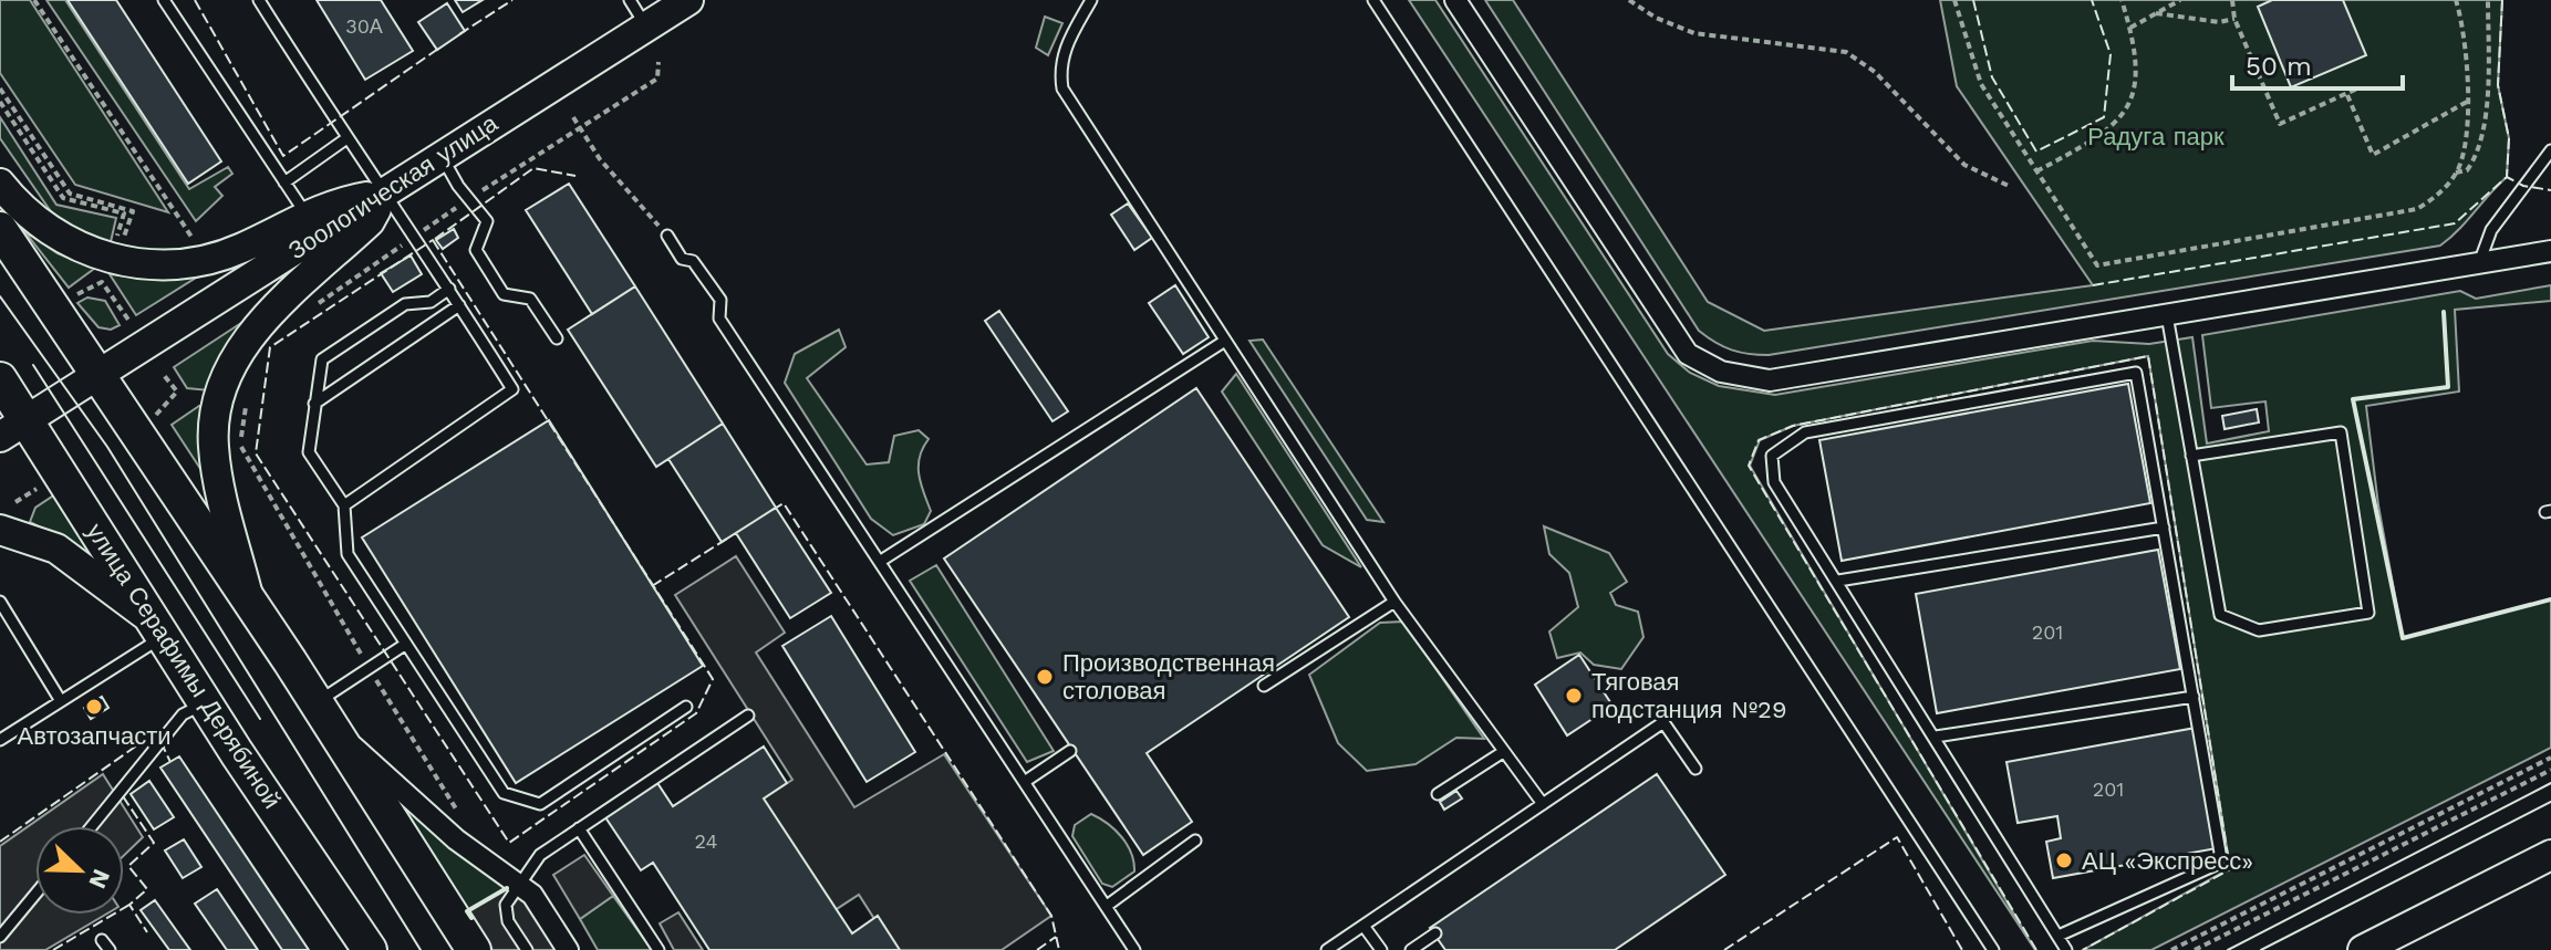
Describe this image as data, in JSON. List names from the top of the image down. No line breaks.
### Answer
{"streets":{"main road":["улица Серафимы Дерябиной"],"street":["Зоологическая улица"]},"crossings":[["Зоологическая улица","улица Серафимы Дерябиной"]],"parks":["Радуга парк"],"places":["Производственная столовая","Тяговая подстанция №29","Автозапчасти","АЦ «Экспресс»"],"house_numbers":["30А","201","201","24"],"scale_bar":"50 m","north":"bottom right"}
